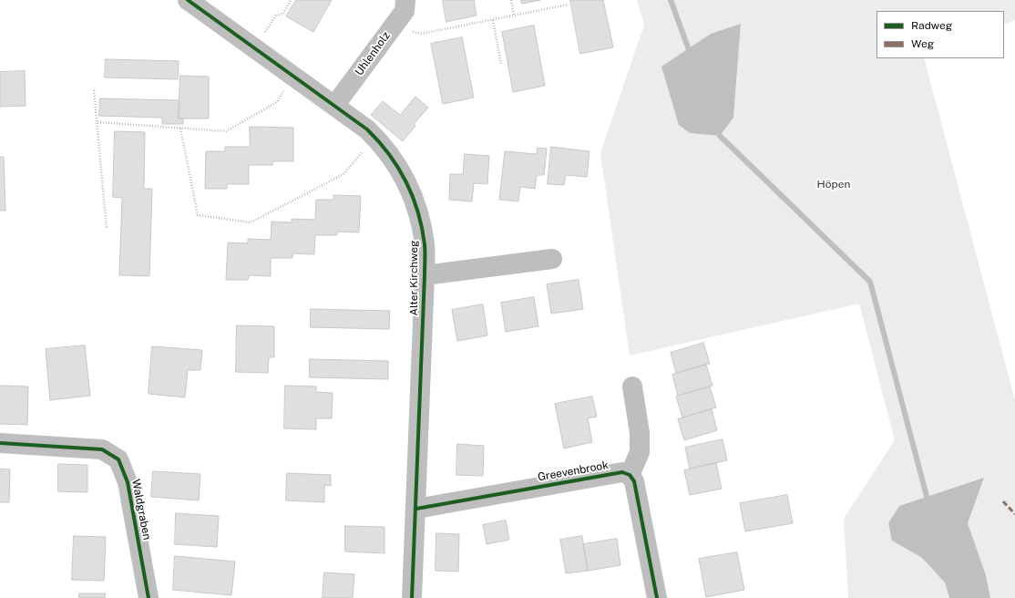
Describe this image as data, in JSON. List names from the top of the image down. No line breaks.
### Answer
{"streets":{"street":["Uhlenholz","Alter Kirchweg","Greevenbrook","Waldgraben"]},"crossings":[["Uhlenholz","Alter Kirchweg"],["Alter Kirchweg","Greevenbrook"]],"parks":["Höpen"],"legend":["Radweg","Weg"]}
